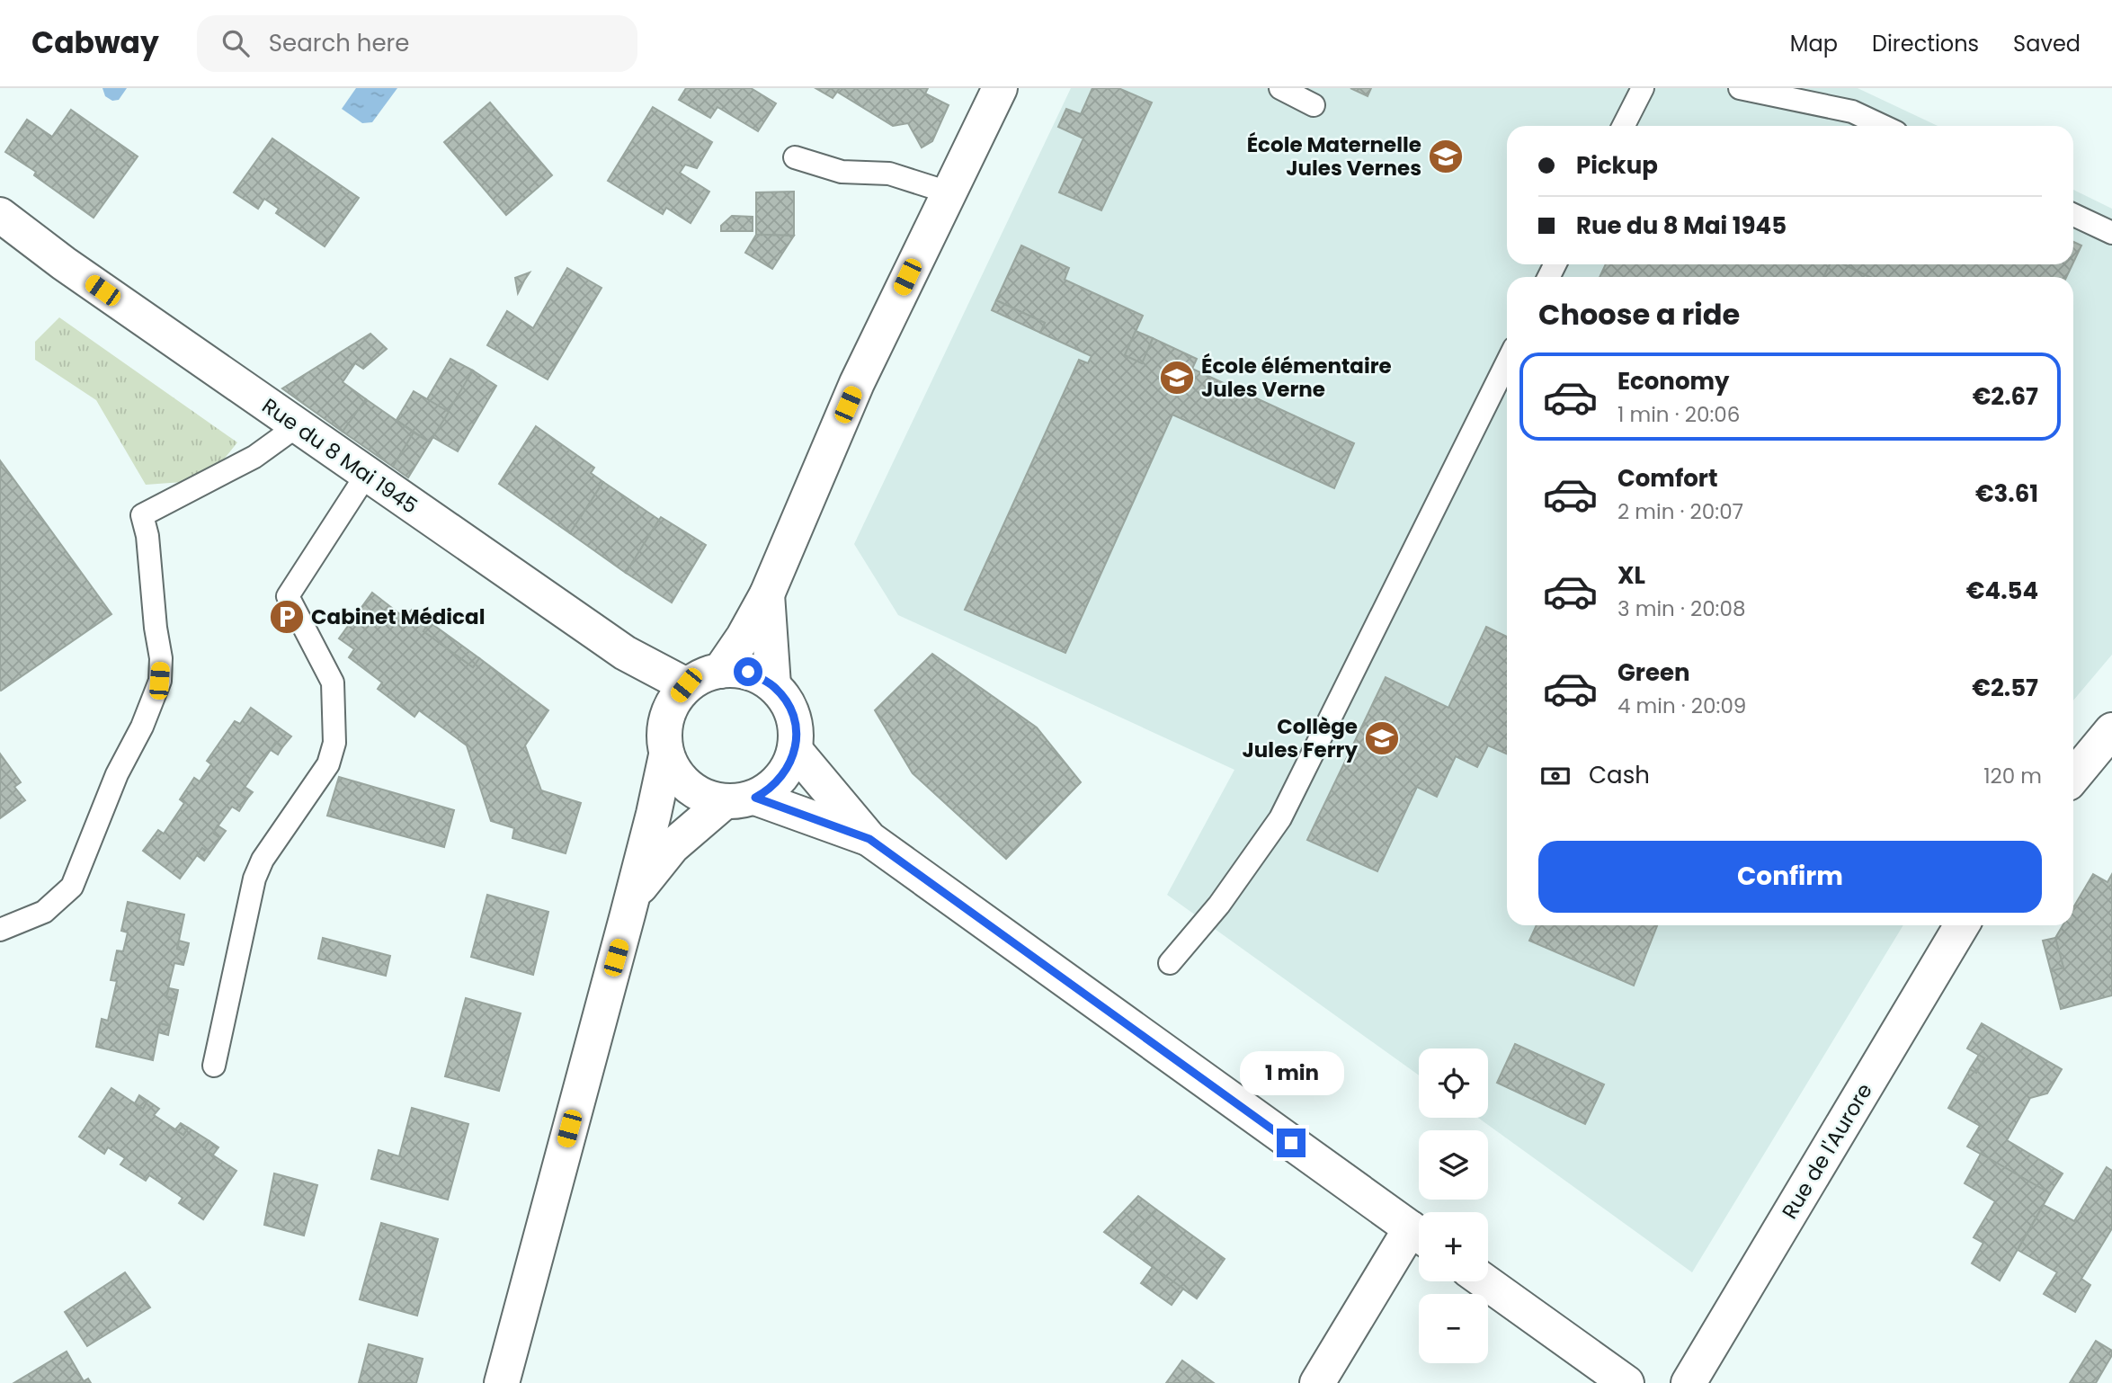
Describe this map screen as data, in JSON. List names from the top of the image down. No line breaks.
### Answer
{"streets":{"main road":["Rue du 8 Mai 1945","Rue de l'Aurore"]},"places":{"school or university":["École Maternelle Jules Vernes","École élémentaire Jules Verne","Collège Jules Ferry"],"parking":["Cabinet Médical"]},"page":{"header":"Cabway","search":"Search here","nav":["Map","Directions","Saved"],"banner":["Pickup","Rue du 8 Mai 1945"],"heading":"Choose a ride","list":[{"name":"Economy","note":"1 min · 20:06","value":"€2.67"},{"name":"Comfort","note":"2 min · 20:07","value":"€3.61"},{"name":"XL","note":"3 min · 20:08","value":"€4.54"},{"name":"Green","note":"4 min · 20:09","value":"€2.57"}],"pay":["Cash","120 m"],"buttons":"Confirm","map_buttons":["+","−"],"bubble":"1 min"}}
